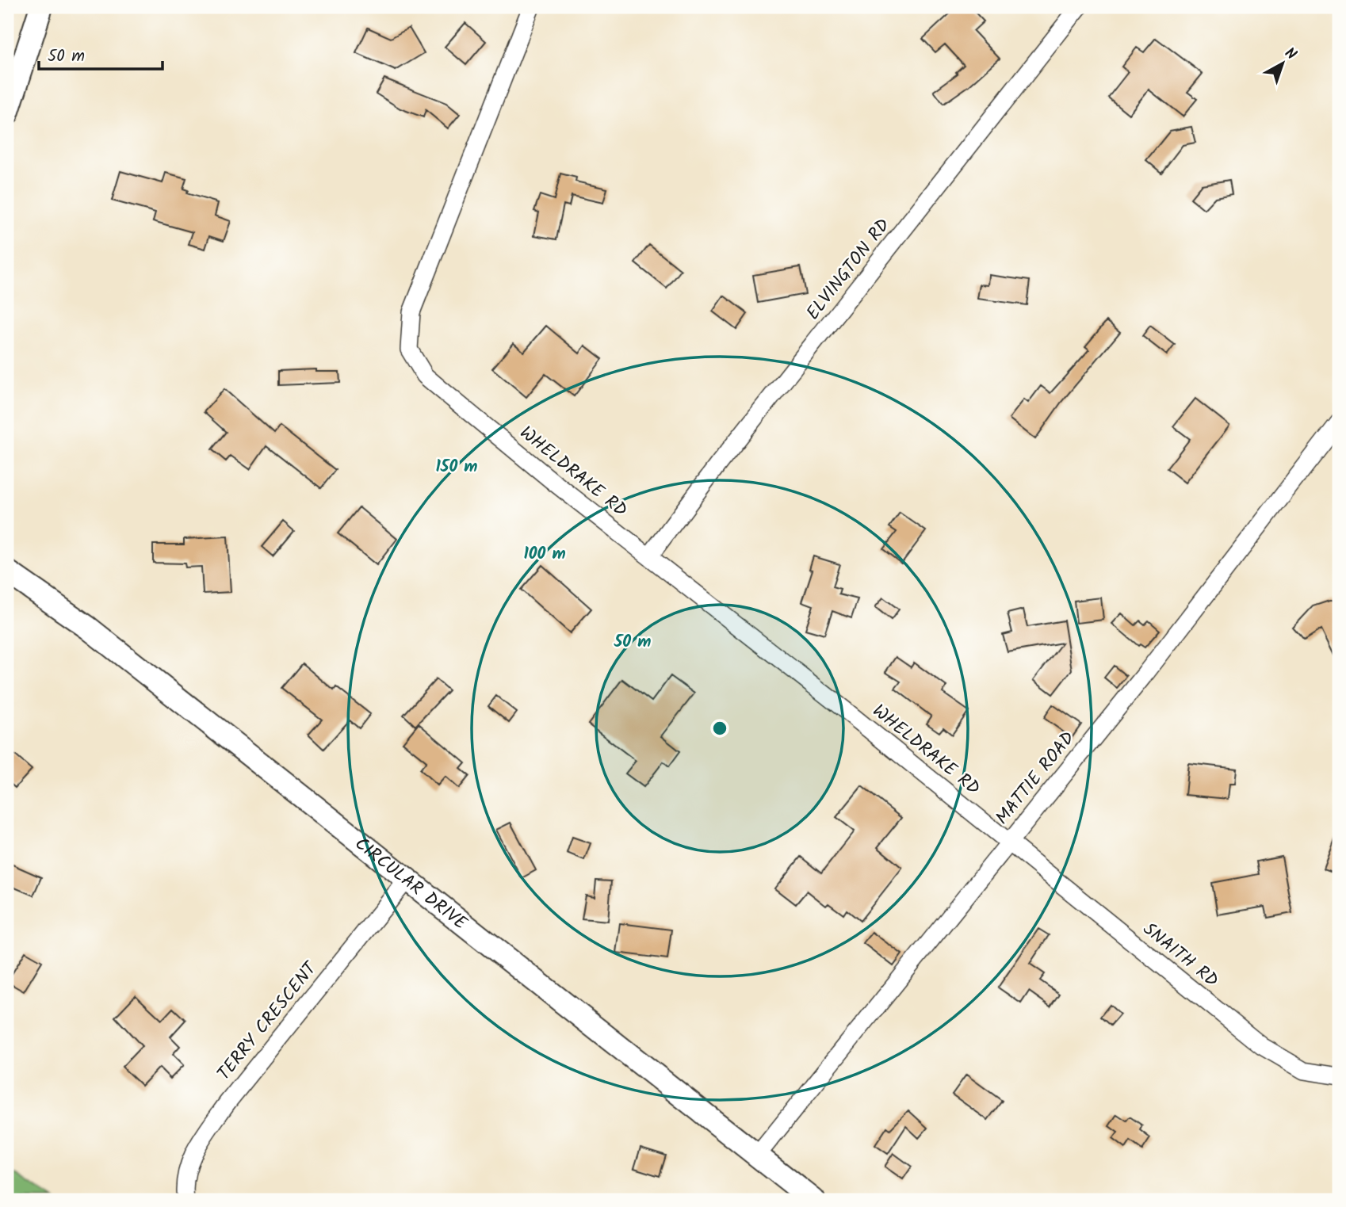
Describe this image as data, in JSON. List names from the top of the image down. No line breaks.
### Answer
{"streets":{"street":["ELVINGTON RD","WHELDRAKE RD","MATTIE ROAD","CIRCULAR DRIVE","SNAITH RD","TERRY CRESCENT"]},"crossings":[["ELVINGTON RD","WHELDRAKE RD"],["WHELDRAKE RD","MATTIE ROAD"],["WHELDRAKE RD","SNAITH RD"],["MATTIE ROAD","CIRCULAR DRIVE"],["MATTIE ROAD","SNAITH RD"],["CIRCULAR DRIVE","TERRY CRESCENT"]],"scale_bar":"50 m","north":"top right","rings":["150 m","100 m","50 m"]}
